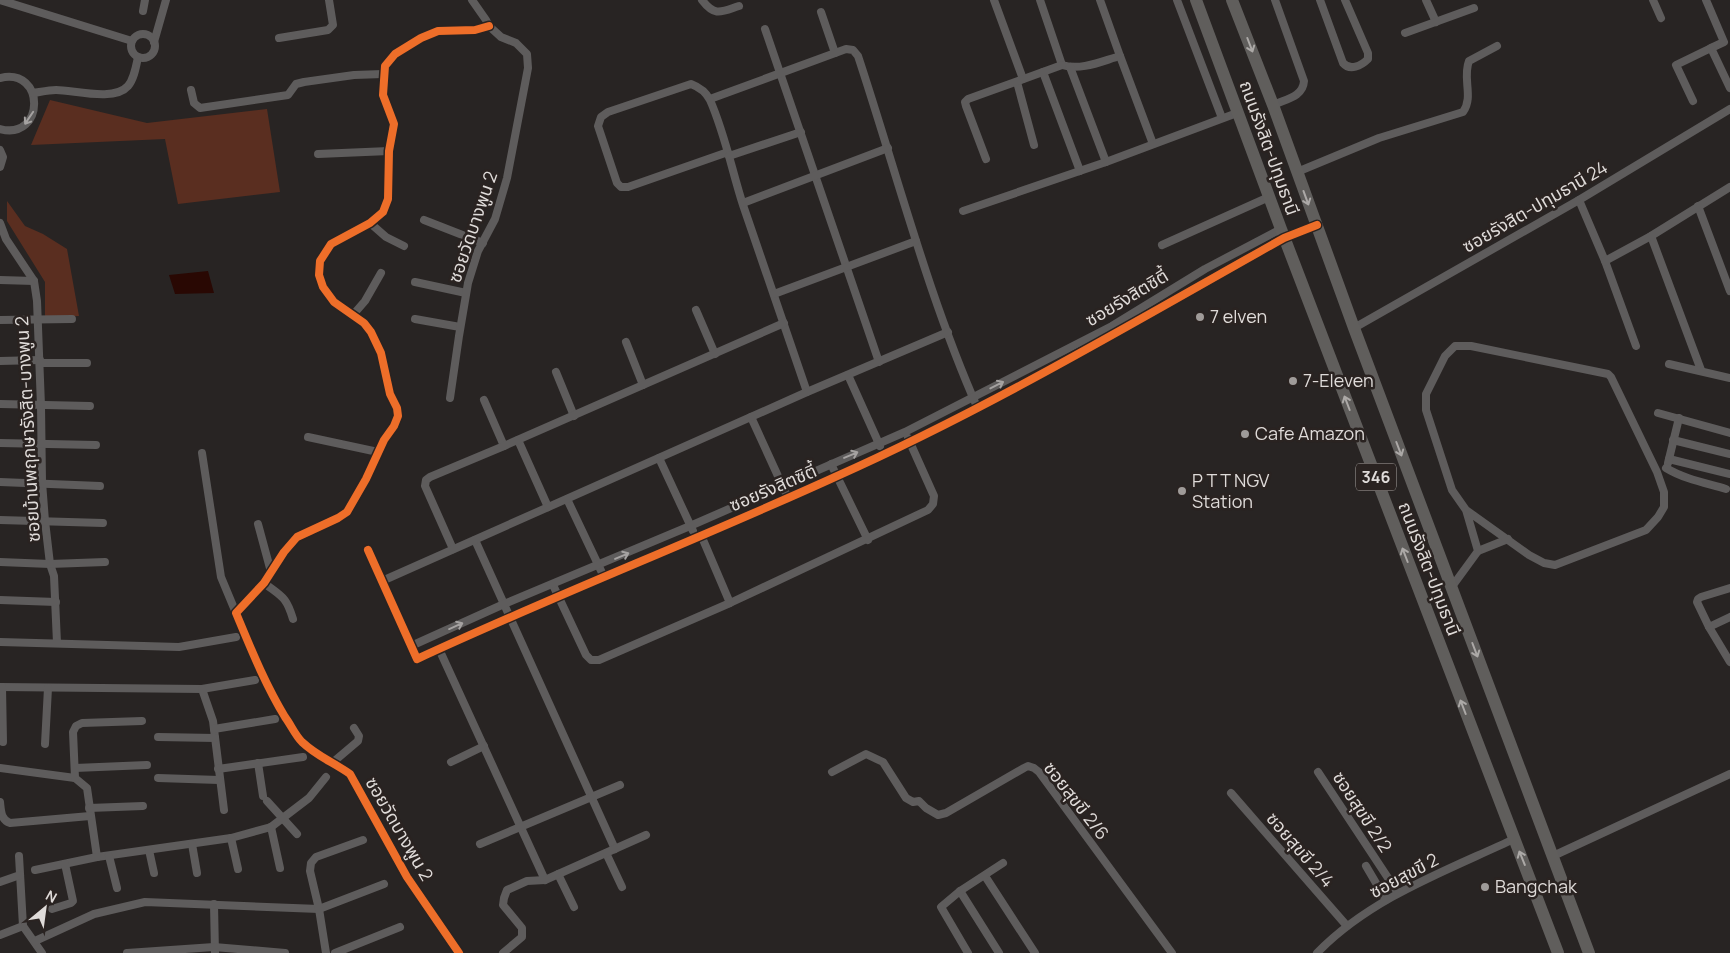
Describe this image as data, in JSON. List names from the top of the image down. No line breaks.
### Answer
{"streets":{"main road":["ถนนรังสิต-ปทุมธานี","346"],"street":["ซอยรังสิต-ปทุมธานี 24","ซอยวัดบางพูน 2","ซอยรังสิตซิตี้","ซอยบ้านพฤกษารังสิต-บางพูน 2","ซอยสุขขี 2/6","ซอยสุขขี 2/2","ซอยสุขขี 2/4","ซอยสุขขี 2"]},"crossings":[["ถนนรังสิต-ปทุมธานี","ซอยรังสิต-ปทุมธานี 24"],["ถนนรังสิต-ปทุมธานี","ซอยรังสิตซิตี้"],["ถนนรังสิต-ปทุมธานี","ซอยสุขขี 2"],["ซอยสุขขี 2/2","ซอยสุขขี 2"],["ซอยสุขขี 2/4","ซอยสุขขี 2"]],"places":["7 elven","7-Eleven","Cafe Amazon","P T T NGV Station","Bangchak"],"north":"top right"}
